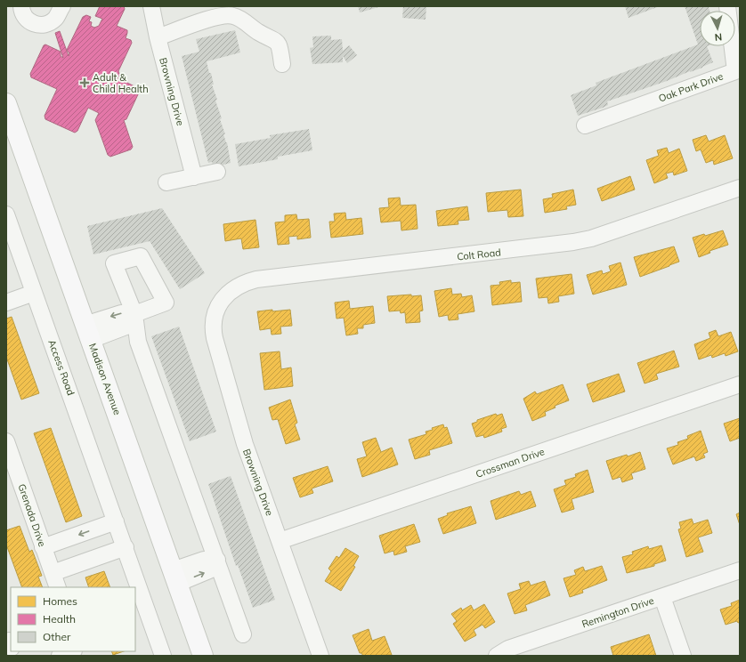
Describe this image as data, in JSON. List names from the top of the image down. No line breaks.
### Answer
{"streets":{"main road":["Madison Avenue"],"street":["Oak Park Drive","Browning Drive","Colt Road","Access Road","Crossman Drive","Grenada Drive","Remington Drive"]},"crossings":[["Browning Drive","Colt Road"],["Browning Drive","Crossman Drive"]],"places":{"health":["Adult & Child Health"]},"legend":["Homes","Health","Other"],"north":"bottom"}
